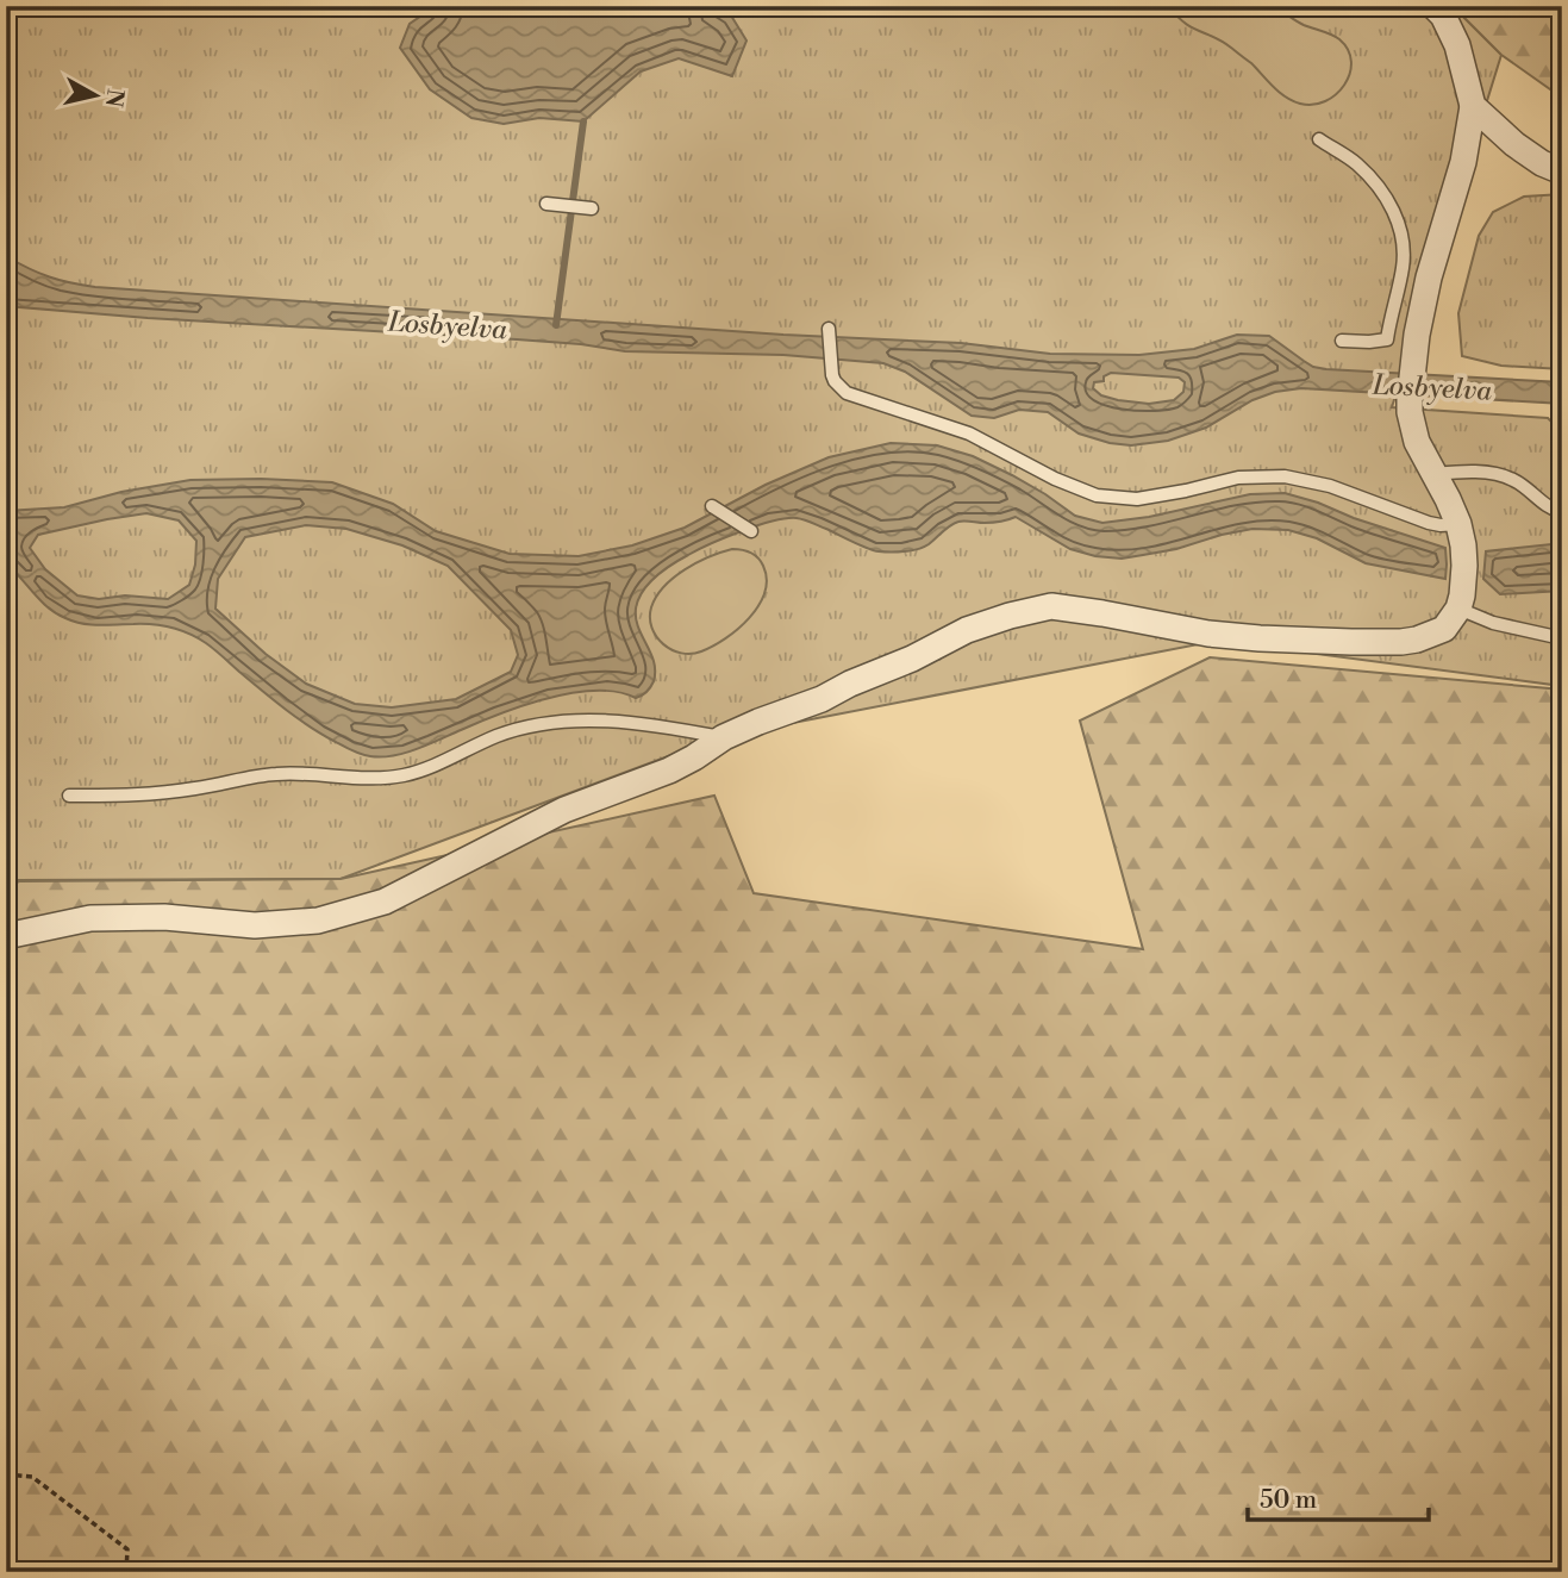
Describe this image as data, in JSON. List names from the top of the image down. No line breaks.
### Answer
{"water":["Losbyelva"],"scale_bar":"50 m","north":"right"}
